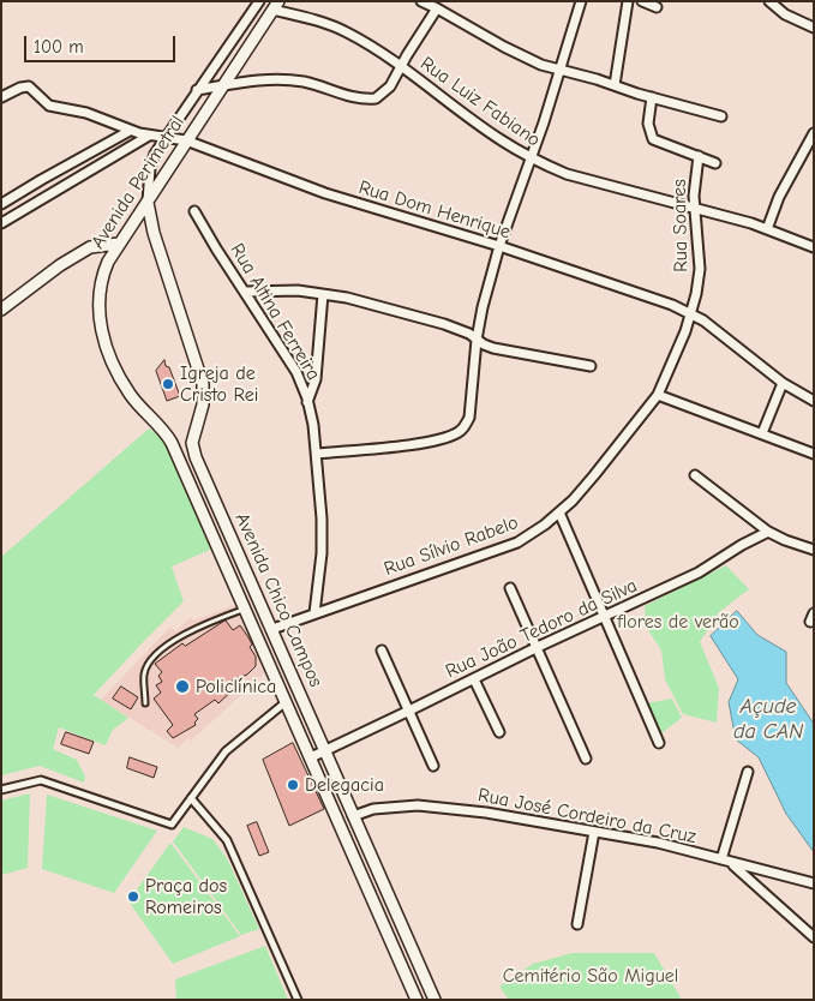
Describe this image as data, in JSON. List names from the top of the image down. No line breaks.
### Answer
{"streets":{"street":["Rua Luiz Fabiano","Avenida Perimetral","Rua Dom Henrique","Rua Soares","Rua Altina Ferreira","Rua Sílvio Rabelo","Avenida Chico Campos","Rua João Tedoro da Silva","Rua José Cordeiro da Cruz"]},"crossings":[["Rua Luiz Fabiano","Avenida Perimetral"],["Rua Luiz Fabiano","Rua Soares"],["Avenida Perimetral","Rua Dom Henrique"],["Avenida Perimetral","Avenida Chico Campos"],["Rua Dom Henrique","Rua Soares"],["Rua Soares","Rua Sílvio Rabelo"],["Rua Altina Ferreira","Rua Sílvio Rabelo"],["Rua Sílvio Rabelo","Avenida Chico Campos"],["Avenida Chico Campos","Rua João Tedoro da Silva"],["Avenida Chico Campos","Rua José Cordeiro da Cruz"]],"water":["Açude da CAN"],"parks":["flores de verão","Cemitério São Miguel"],"places":["Igreja de Cristo Rei","Policlínica","Delegacia","Praça dos Romeiros"],"scale_bar":"100 m"}
